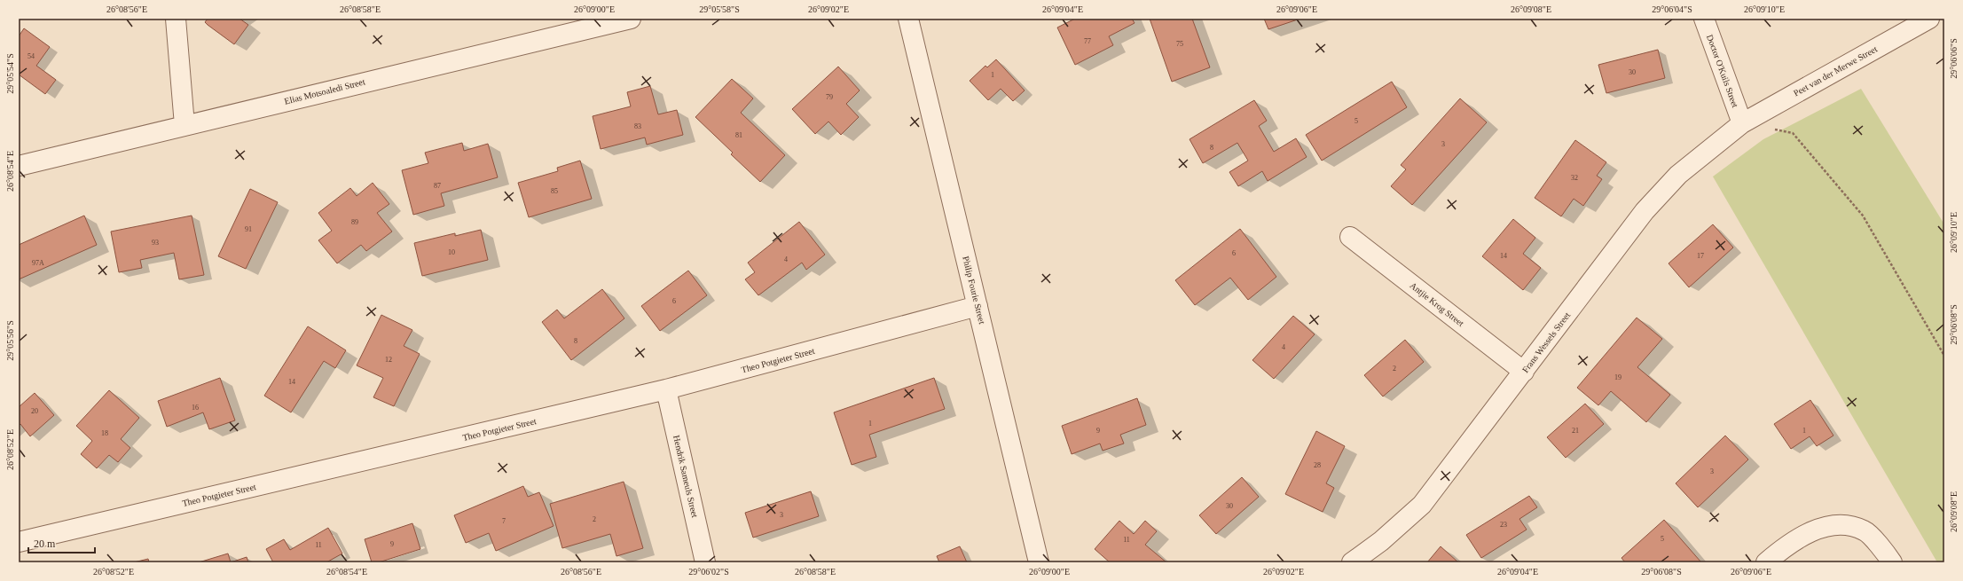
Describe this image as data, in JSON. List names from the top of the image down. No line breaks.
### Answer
{"streets":{"street":["Doctor O'Kuils Street","Peet van der Merwe Street","Elias Motsoaledi Street","Philip Fourie Street","Antjie Krog Street","Frans Wessels Street","Theo Potgieter Street","Hendrik Sameuls Street"]},"crossings":[["Doctor O'Kuils Street","Peet van der Merwe Street"],["Doctor O'Kuils Street","Frans Wessels Street"],["Peet van der Merwe Street","Frans Wessels Street"],["Philip Fourie Street","Theo Potgieter Street"],["Antjie Krog Street","Frans Wessels Street"],["Theo Potgieter Street","Hendrik Sameuls Street"]],"house_numbers":["77","75","54","30","1","79","5","83","81","3","8","32","87","85","89","91","93","10","6","14","17","4","97A","6","8","4","12","2","19","14","16","20","1","9","21","1","18","28","3","30","3","2","7","23","5","11","9","11"],"scale_bar":"20 m","coordinates":["26°08'56\"E","26°08'58\"E","26°09'00\"E","29°05'58\"S","26°09'02\"E","26°09'04\"E","26°09'06\"E","26°09'08\"E","29°06'04\"S","26°09'10\"E","29°06'06\"S","29°05'54\"S","26°08'54\"E","29°06'08\"S","29°05'56\"S","26°08'52\"E","29°06'02\"S"]}
